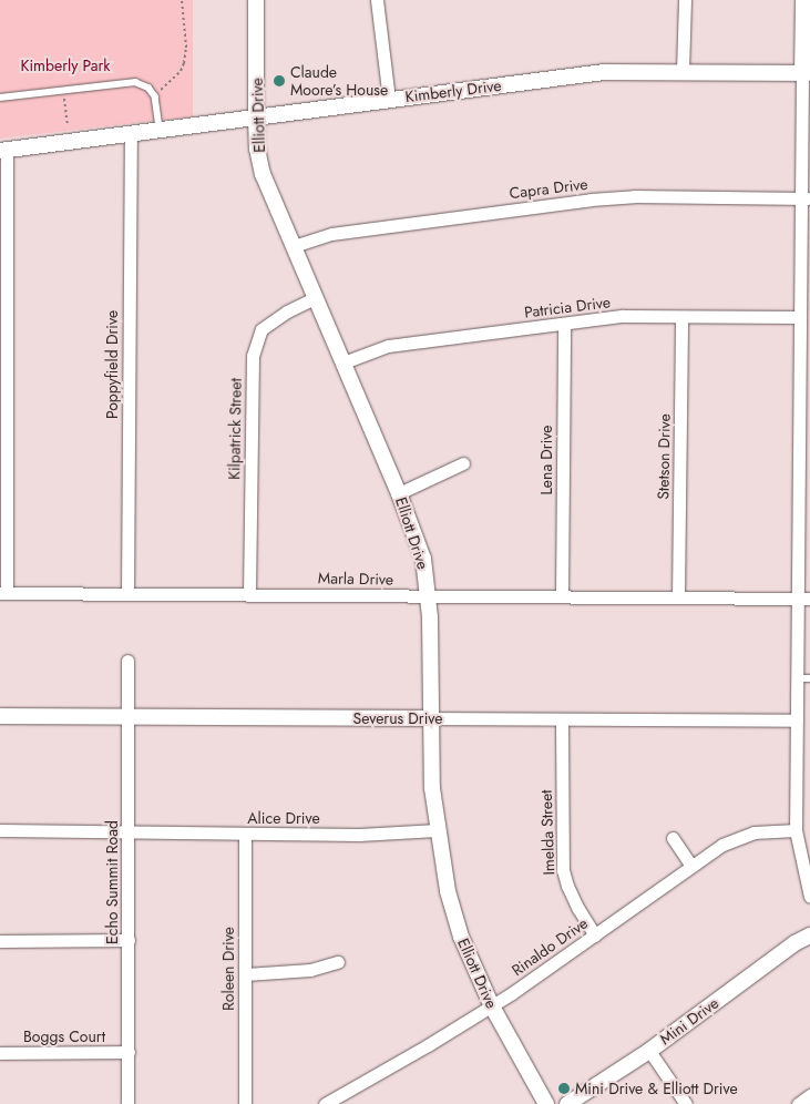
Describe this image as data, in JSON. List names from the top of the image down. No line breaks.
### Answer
{"streets":{"street":["Kimberly Drive","Elliott Drive","Capra Drive","Patricia Drive","Poppyfield Drive","Kilpatrick Street","Stetson Drive","Lena Drive","Marla Drive","Severus Drive","Alice Drive","Imelda Street","Echo Summit Road","Rinaldo Drive","Roleen Drive","Mini Drive","Boggs Court"]},"crossings":[["Kimberly Drive","Elliott Drive"],["Kimberly Drive","Poppyfield Drive"],["Elliott Drive","Capra Drive"],["Elliott Drive","Patricia Drive"],["Elliott Drive","Kilpatrick Street"],["Elliott Drive","Marla Drive"],["Elliott Drive","Severus Drive"],["Elliott Drive","Alice Drive"],["Elliott Drive","Rinaldo Drive"],["Patricia Drive","Stetson Drive"],["Patricia Drive","Lena Drive"],["Poppyfield Drive","Marla Drive"],["Kilpatrick Street","Marla Drive"],["Stetson Drive","Marla Drive"],["Lena Drive","Marla Drive"],["Severus Drive","Imelda Street"],["Severus Drive","Echo Summit Road"],["Alice Drive","Echo Summit Road"],["Alice Drive","Roleen Drive"],["Imelda Street","Rinaldo Drive"],["Echo Summit Road","Boggs Court"]],"parks":["Kimberly Park"],"places":["Claude Moore’s House","Mini Drive & Elliott Drive"]}
